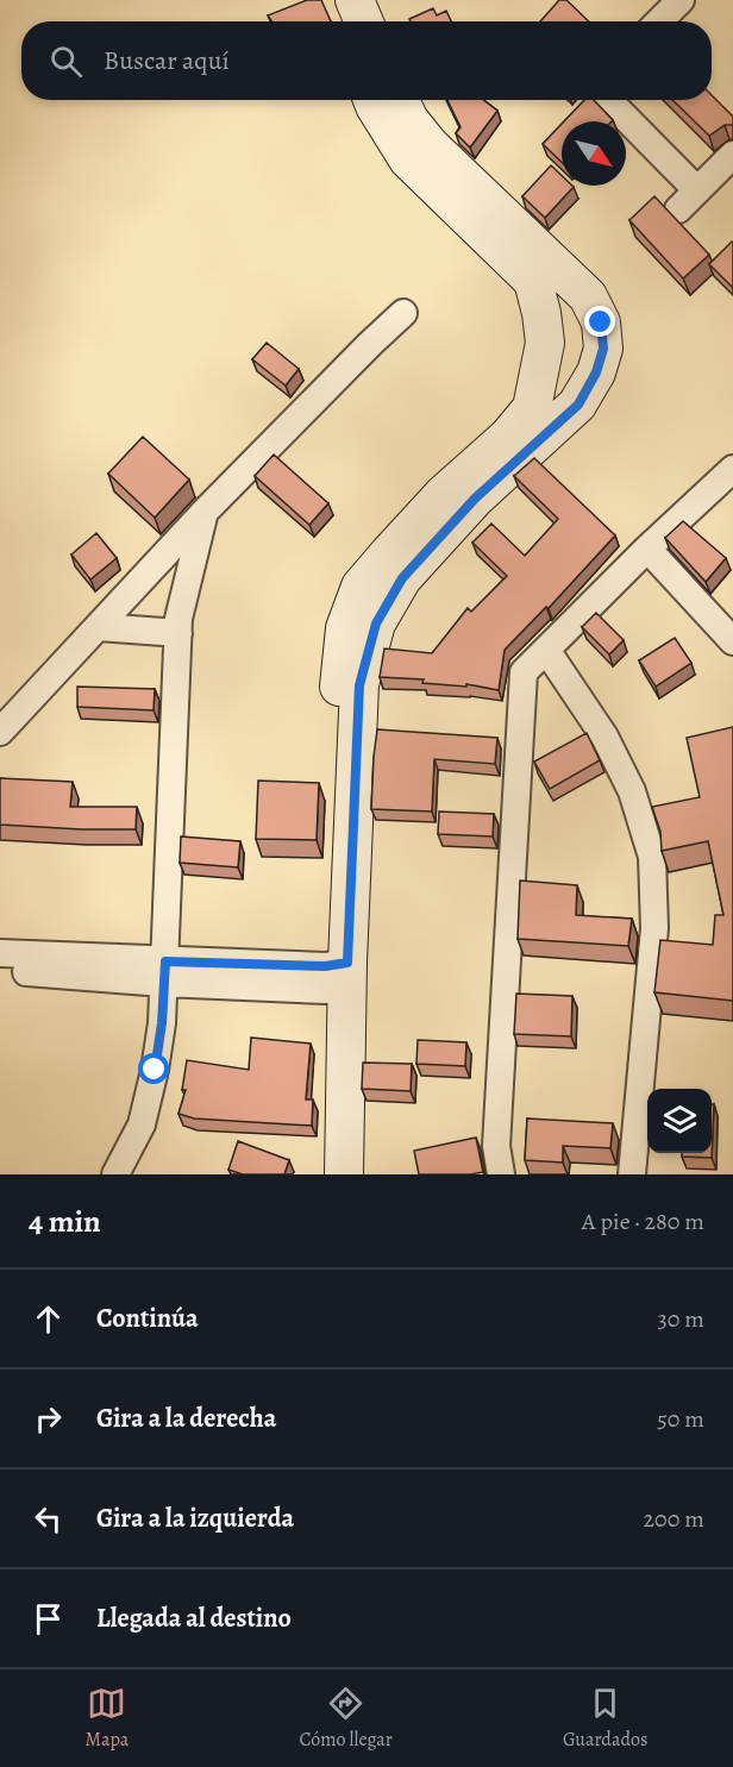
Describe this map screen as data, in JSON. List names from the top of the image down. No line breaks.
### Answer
{"north":"bottom right","page":{"search":"Buscar aquí","heading":["4 min","A pie · 280 m"],"list":[["Continúa","30 m"],["Gira a la derecha","50 m"],["Gira a la izquierda","200 m"],"Llegada al destino"],"nav":["Mapa","Cómo llegar","Guardados"]}}
